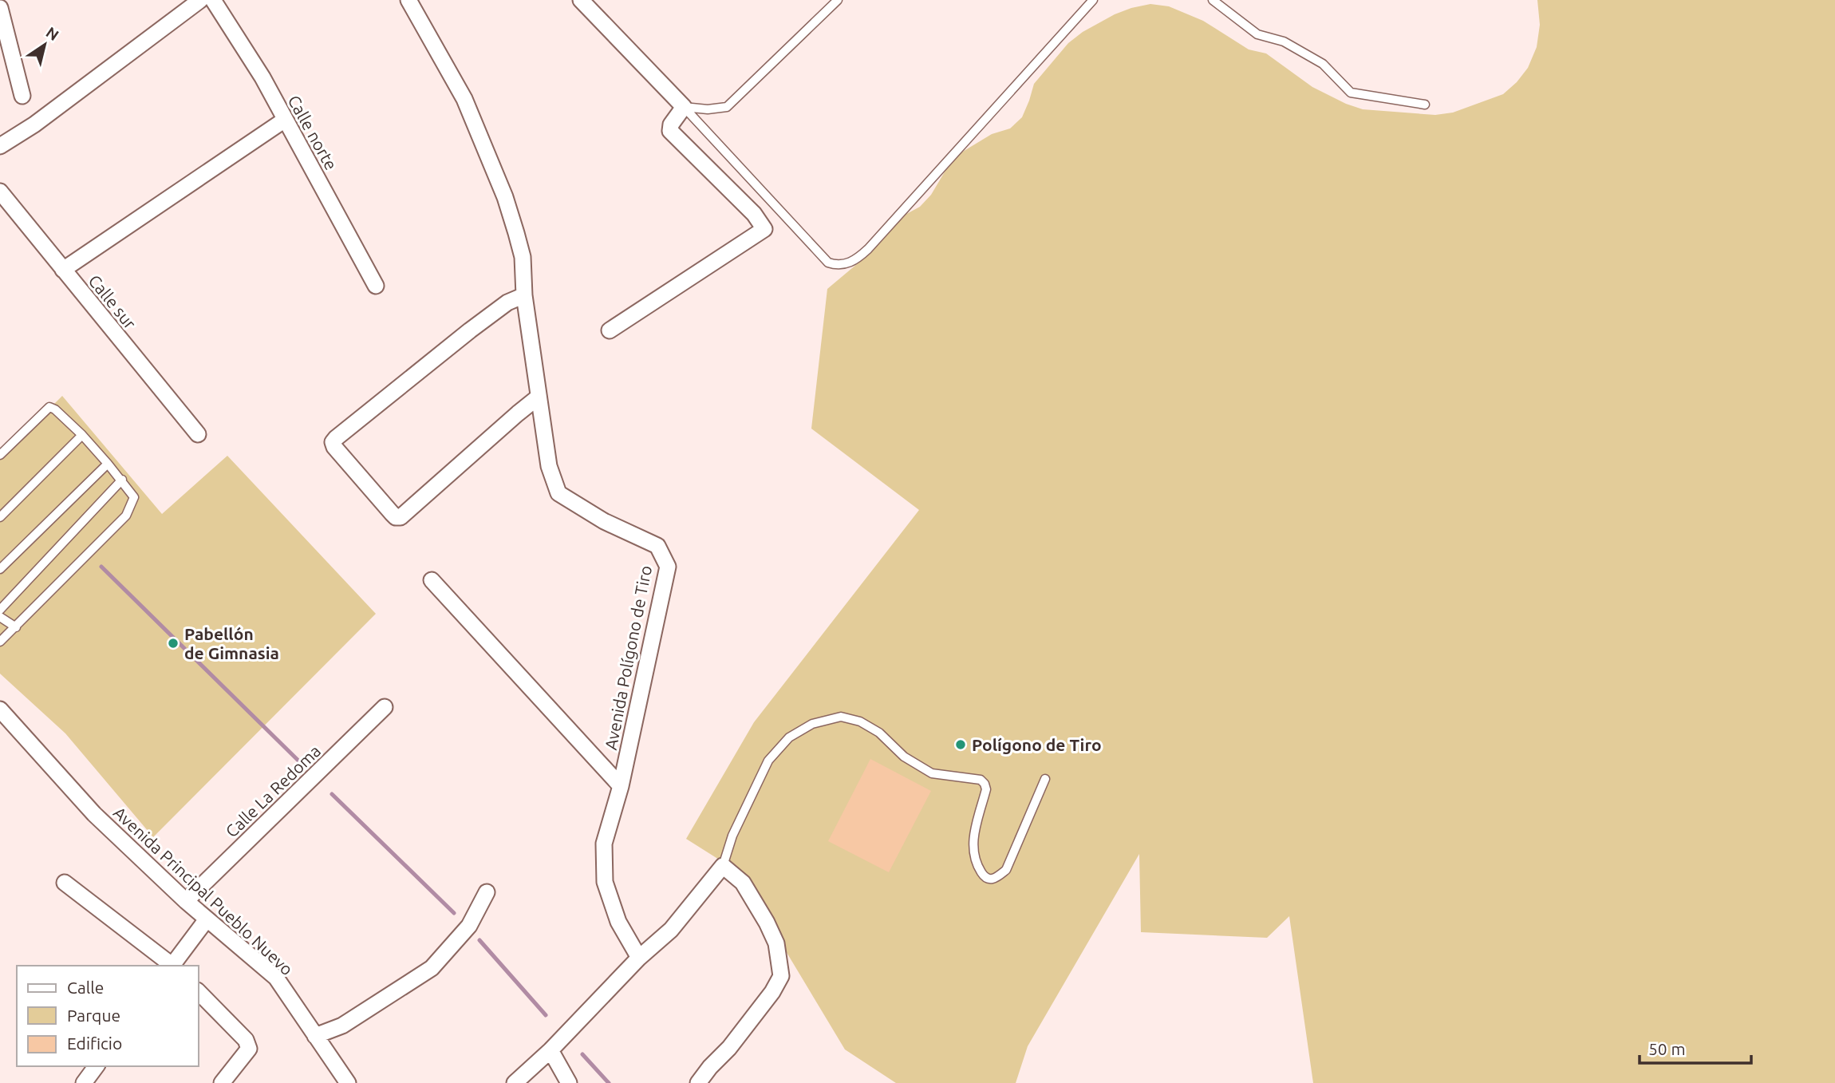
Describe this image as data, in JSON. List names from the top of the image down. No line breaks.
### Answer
{"streets":{"street":["Calle norte","Calle sur","Avenida Polígono de Tiro","Calle La Redoma","Avenida Principal Pueblo Nuevo"]},"crossings":[["Calle La Redoma","Avenida Principal Pueblo Nuevo"]],"places":["Pabellón de Gimnasia","Polígono de Tiro"],"legend":["Calle","Parque","Edificio"],"scale_bar":"50 m","north":"top right"}
